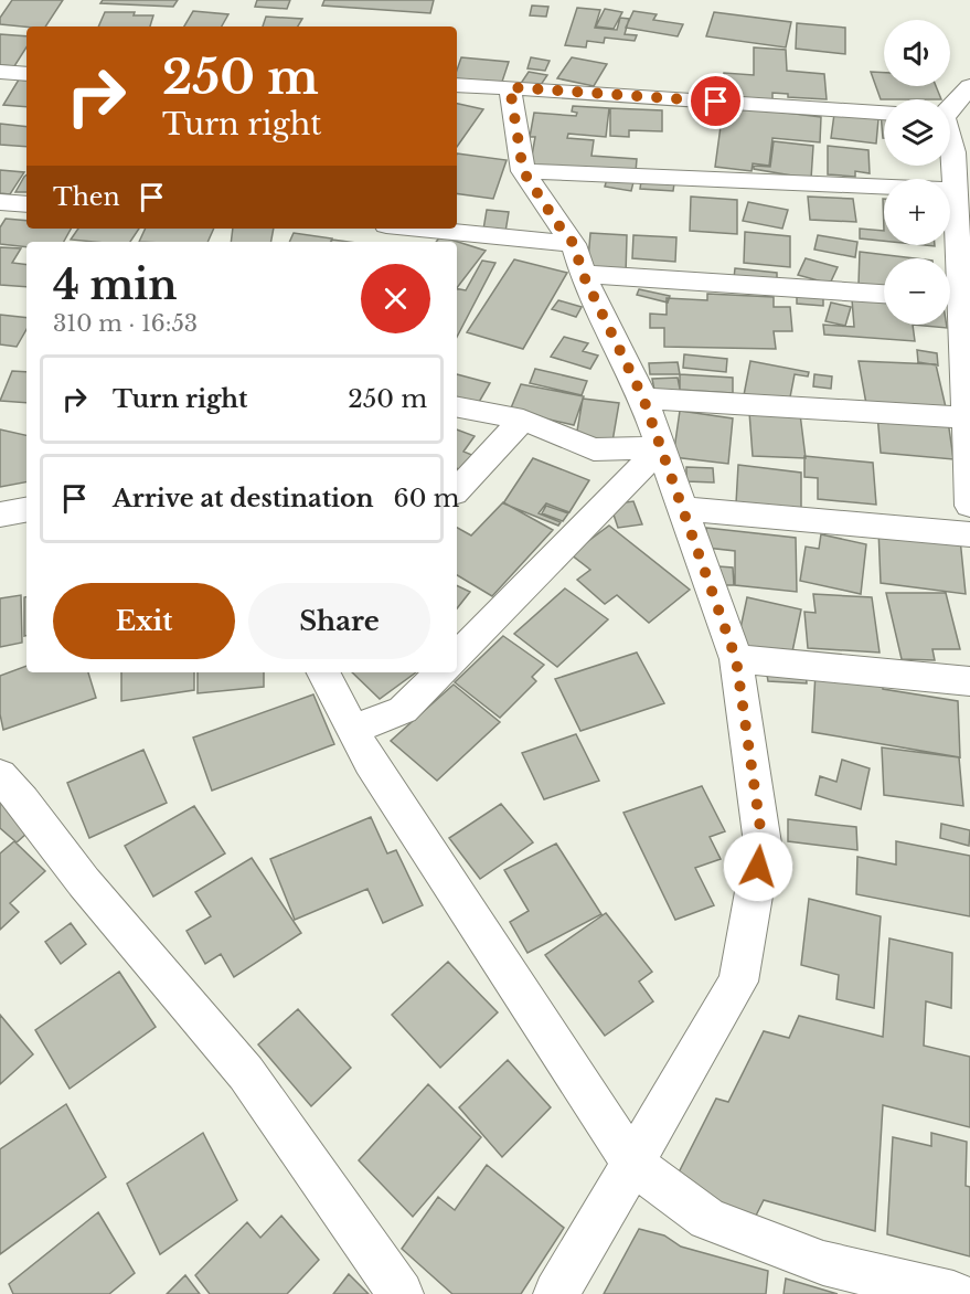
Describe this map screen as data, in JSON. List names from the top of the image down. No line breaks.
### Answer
{"page":{"map_buttons":["+","−"],"turn":["250 m","Turn right"],"then":"Then","heading":["4 min","310 m · 16:53"],"list":[{"name":"Turn right","value":"250 m"},{"name":"Arrive at destination","value":"60 m"}],"buttons":["Exit","Share"]}}
